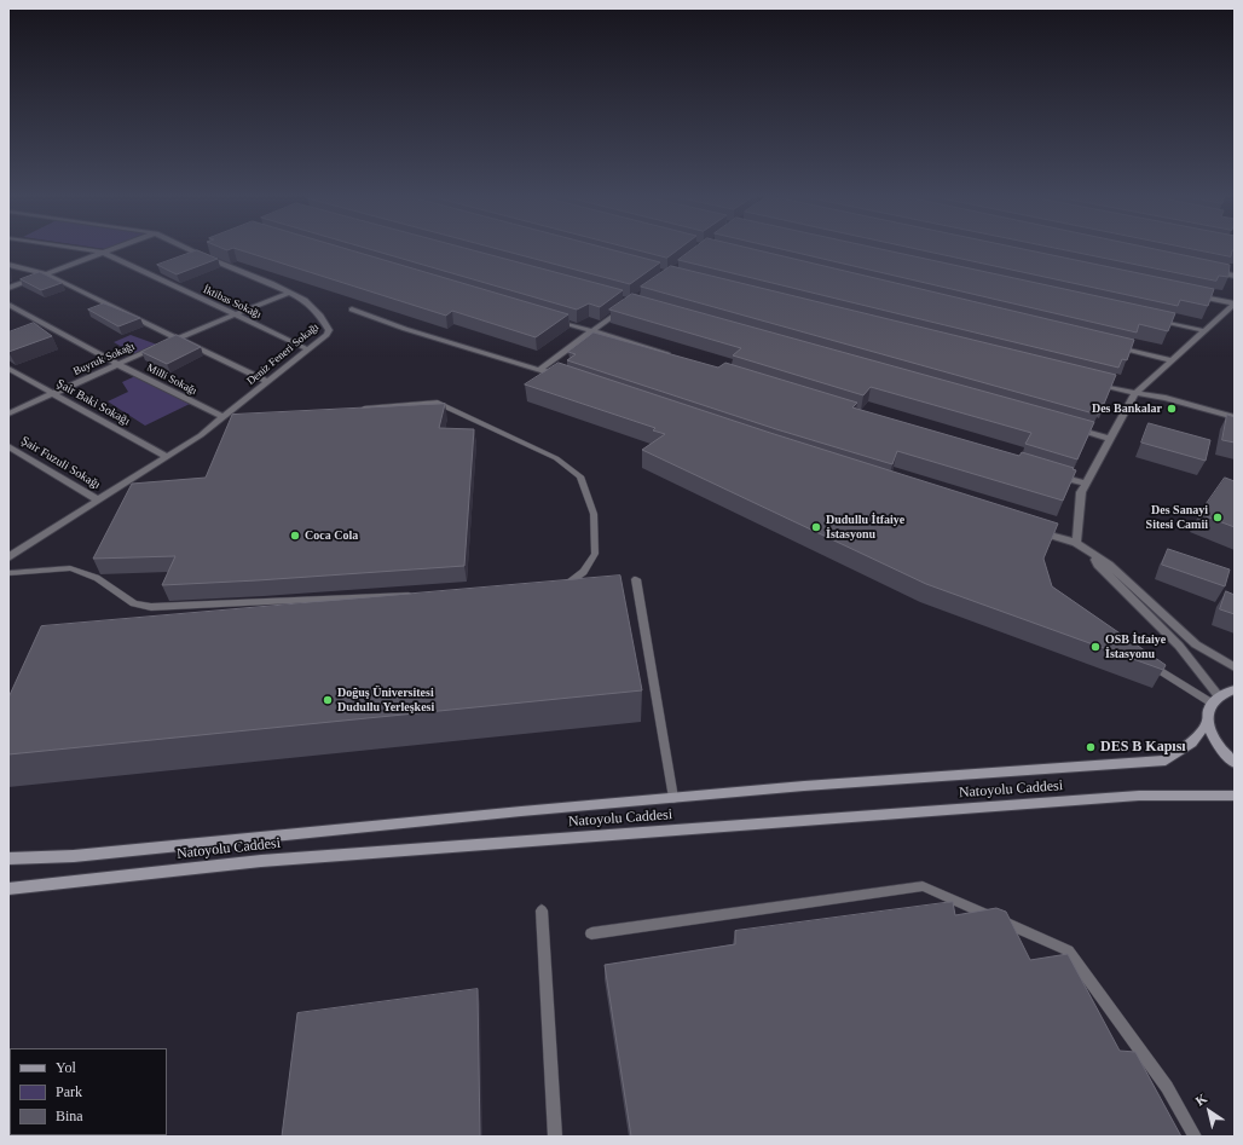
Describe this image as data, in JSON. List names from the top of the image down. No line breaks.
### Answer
{"streets":{"main road":["Natoyolu Caddesi"],"street":["İktibas Sokağı","Deniz Feneri Sokağı","Buyruk Sokağı","Milli Sokağı","Şair Baki Sokağı","Şair Fuzuli Sokağı"]},"crossings":[["İktibas Sokağı","Deniz Feneri Sokağı"],["İktibas Sokağı","Buyruk Sokağı"],["Deniz Feneri Sokağı","Buyruk Sokağı"],["Deniz Feneri Sokağı","Milli Sokağı"],["Deniz Feneri Sokağı","Şair Baki Sokağı"],["Deniz Feneri Sokağı","Şair Fuzuli Sokağı"],["Buyruk Sokağı","Milli Sokağı"],["Buyruk Sokağı","Şair Baki Sokağı"]],"places":["Des Bankalar","Des Sanayi Sitesi Camii","Dudullu İtfaiye İstasyonu","Coca Cola","OSB İtfaiye İstasyonu","Doğuş Üniversitesi Dudullu Yerleşkesi","DES B Kapısı"],"legend":["Yol","Park","Bina"],"north":"top left"}
